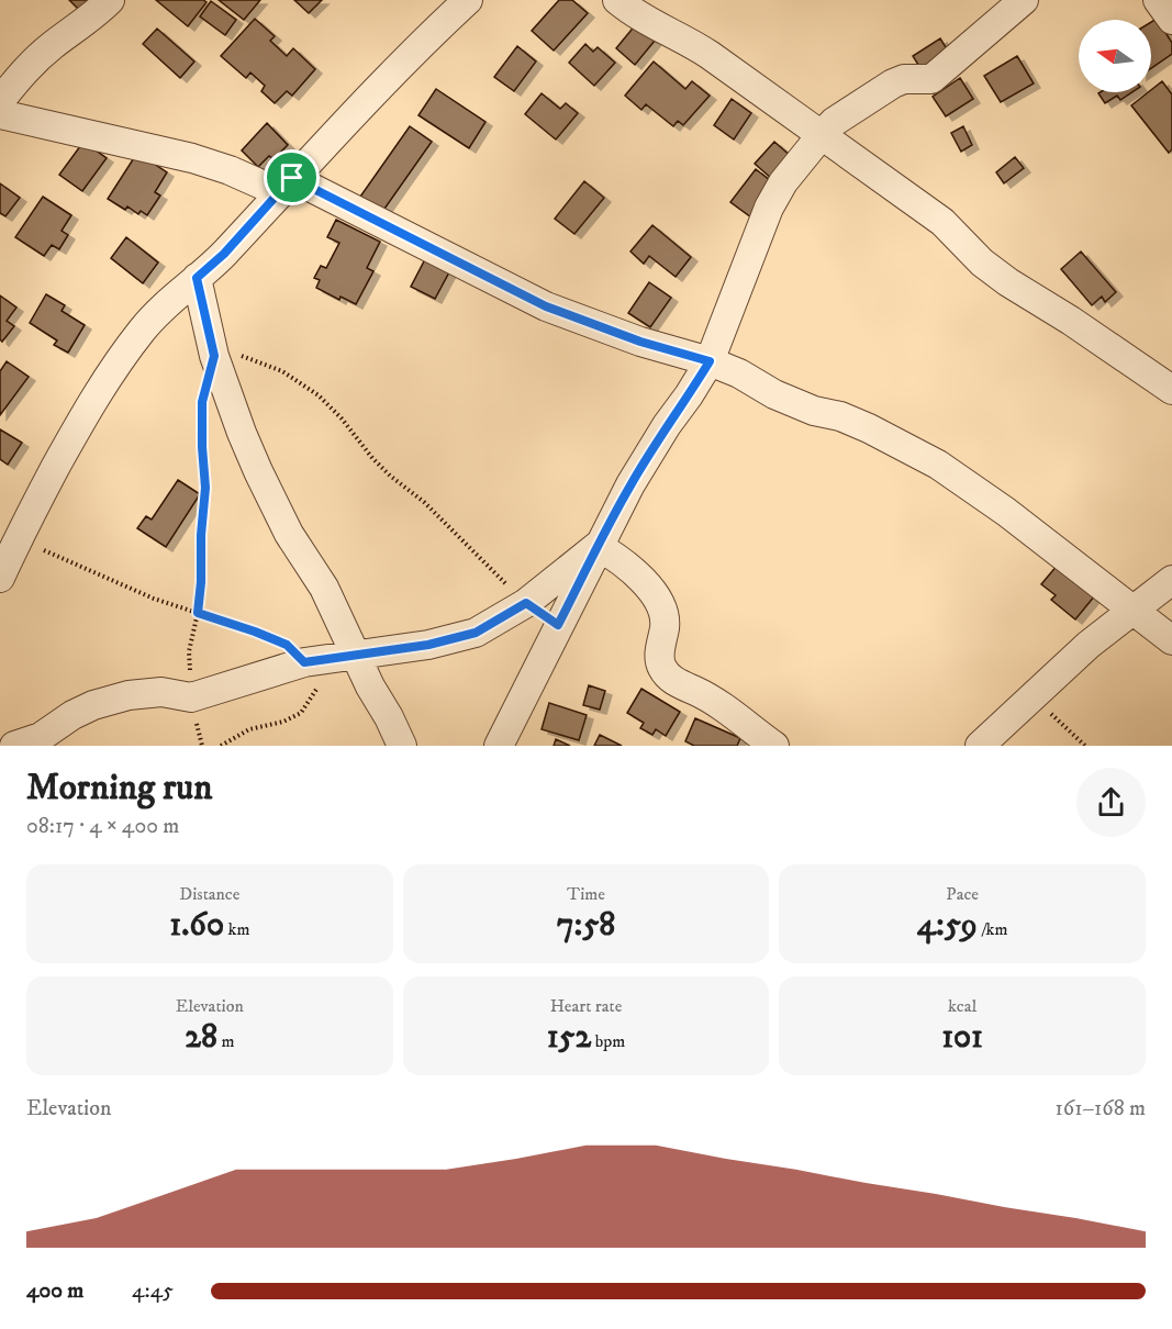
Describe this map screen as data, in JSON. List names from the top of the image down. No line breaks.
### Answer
{"north":"left","page":{"heading":["Morning run","08:17 · 4 × 400 m"],"stats":[["Distance","1.60 km"],["Time","7:58"],["Pace","4:59 /km"],["Elevation","28 m"],["Heart rate","152 bpm"],["kcal","101"]],"chart":["Elevation","161–168 m"],"list":[{"name":"400 m","note":"4:45"}]}}
